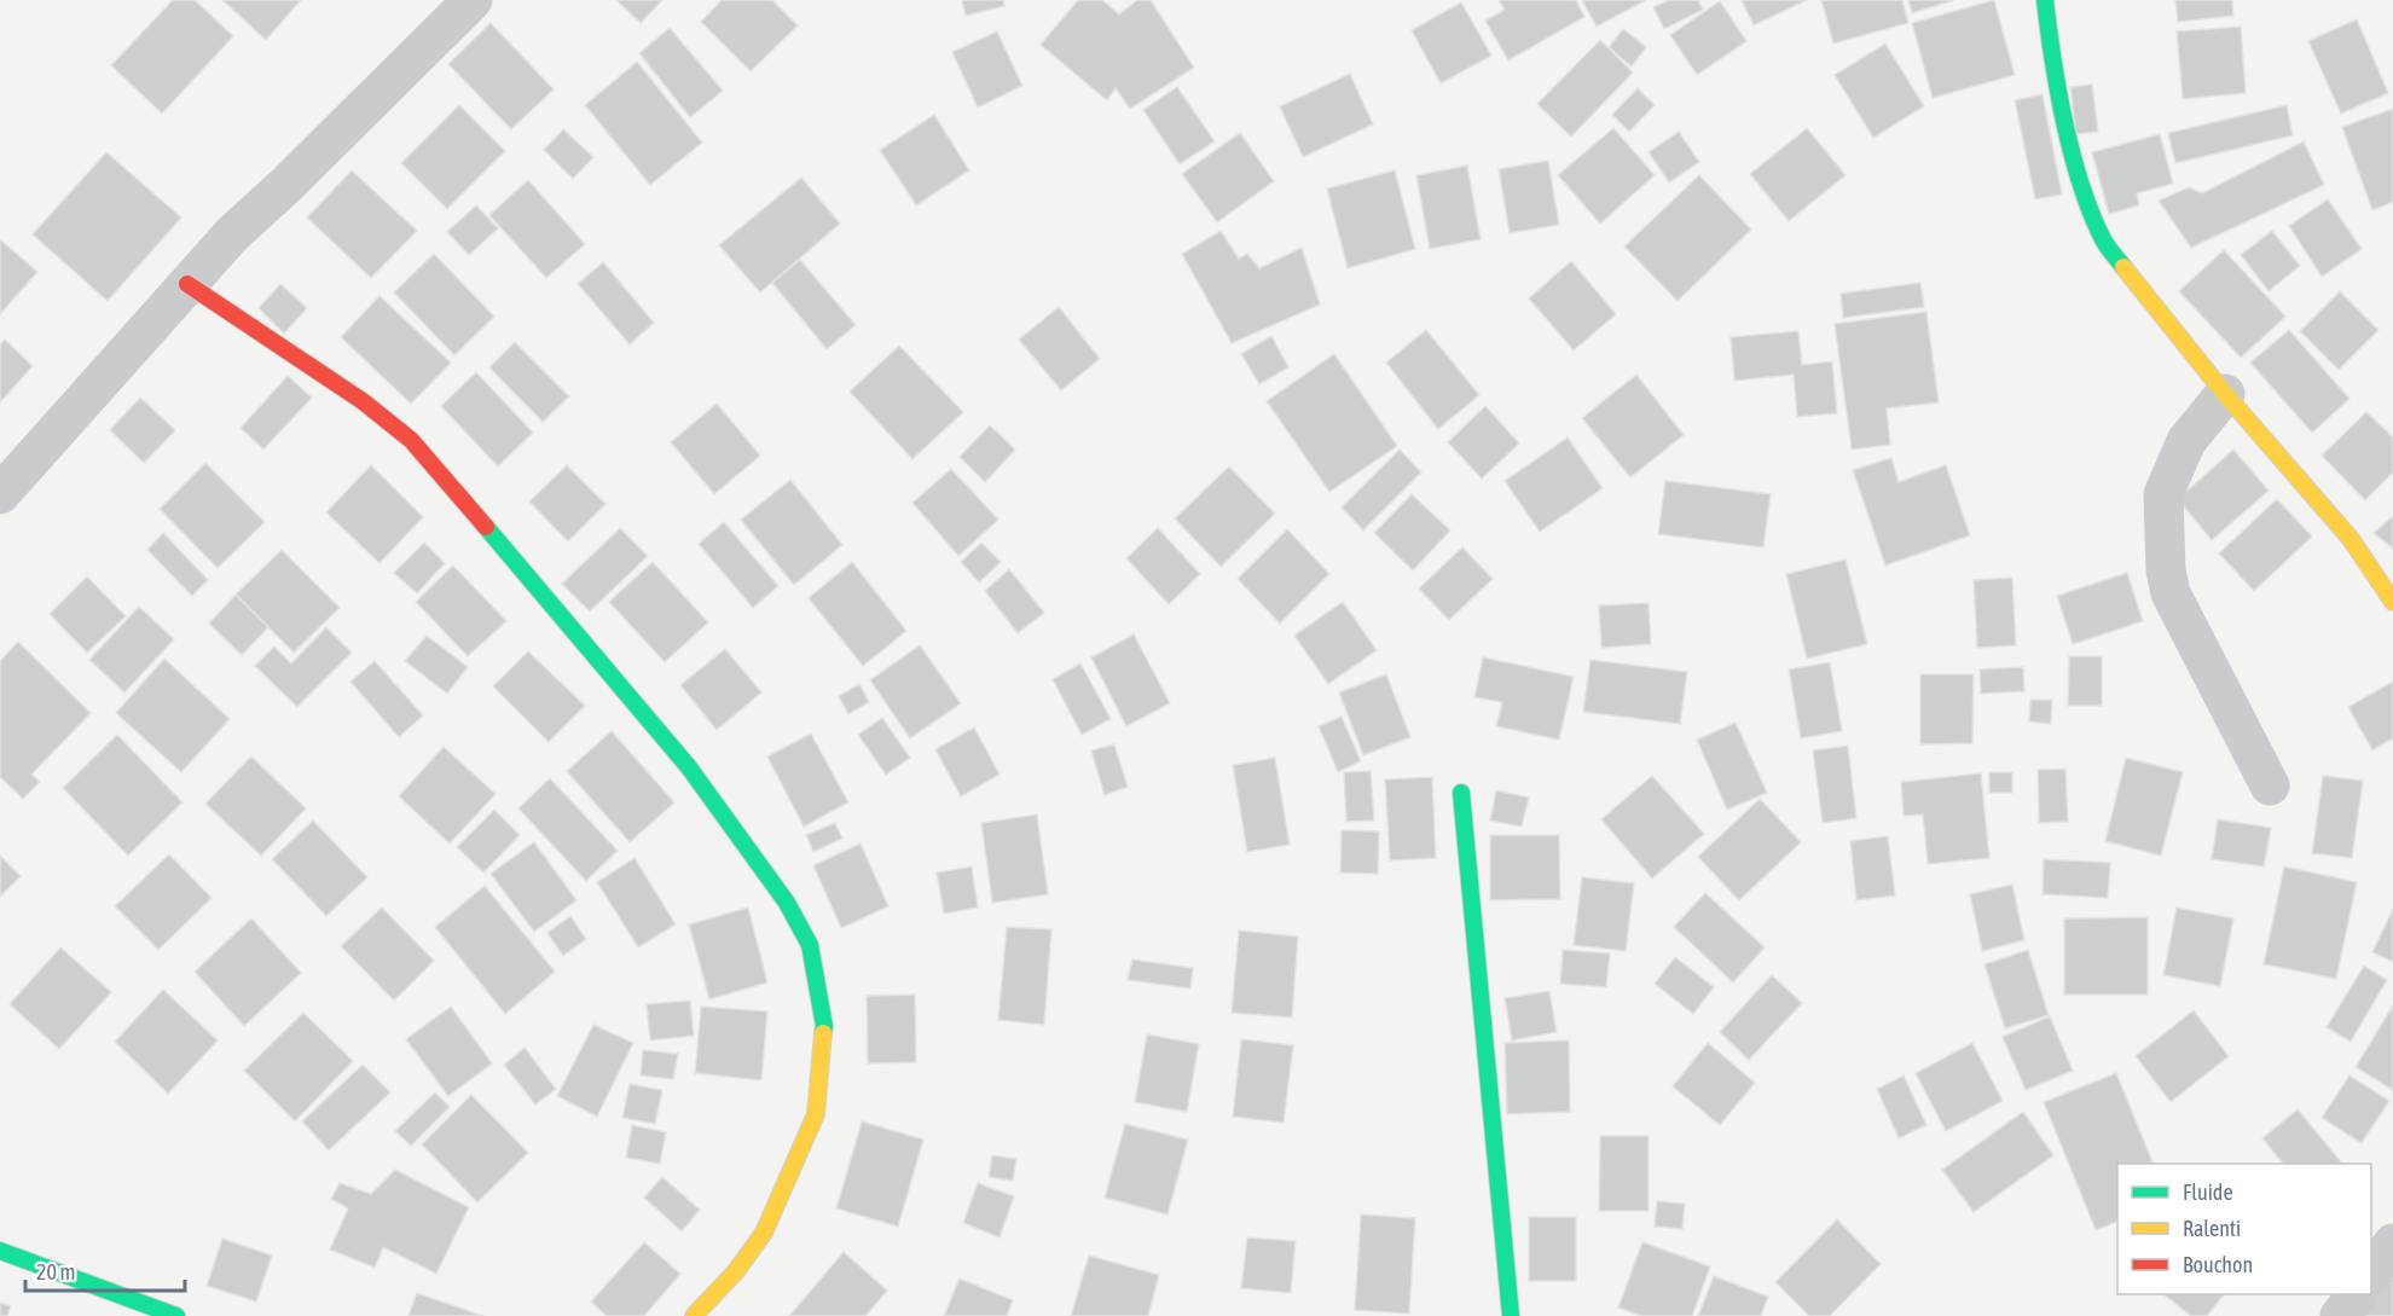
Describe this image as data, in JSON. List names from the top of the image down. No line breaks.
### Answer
{"legend":["Fluide","Ralenti","Bouchon"],"scale_bar":"20 m"}
